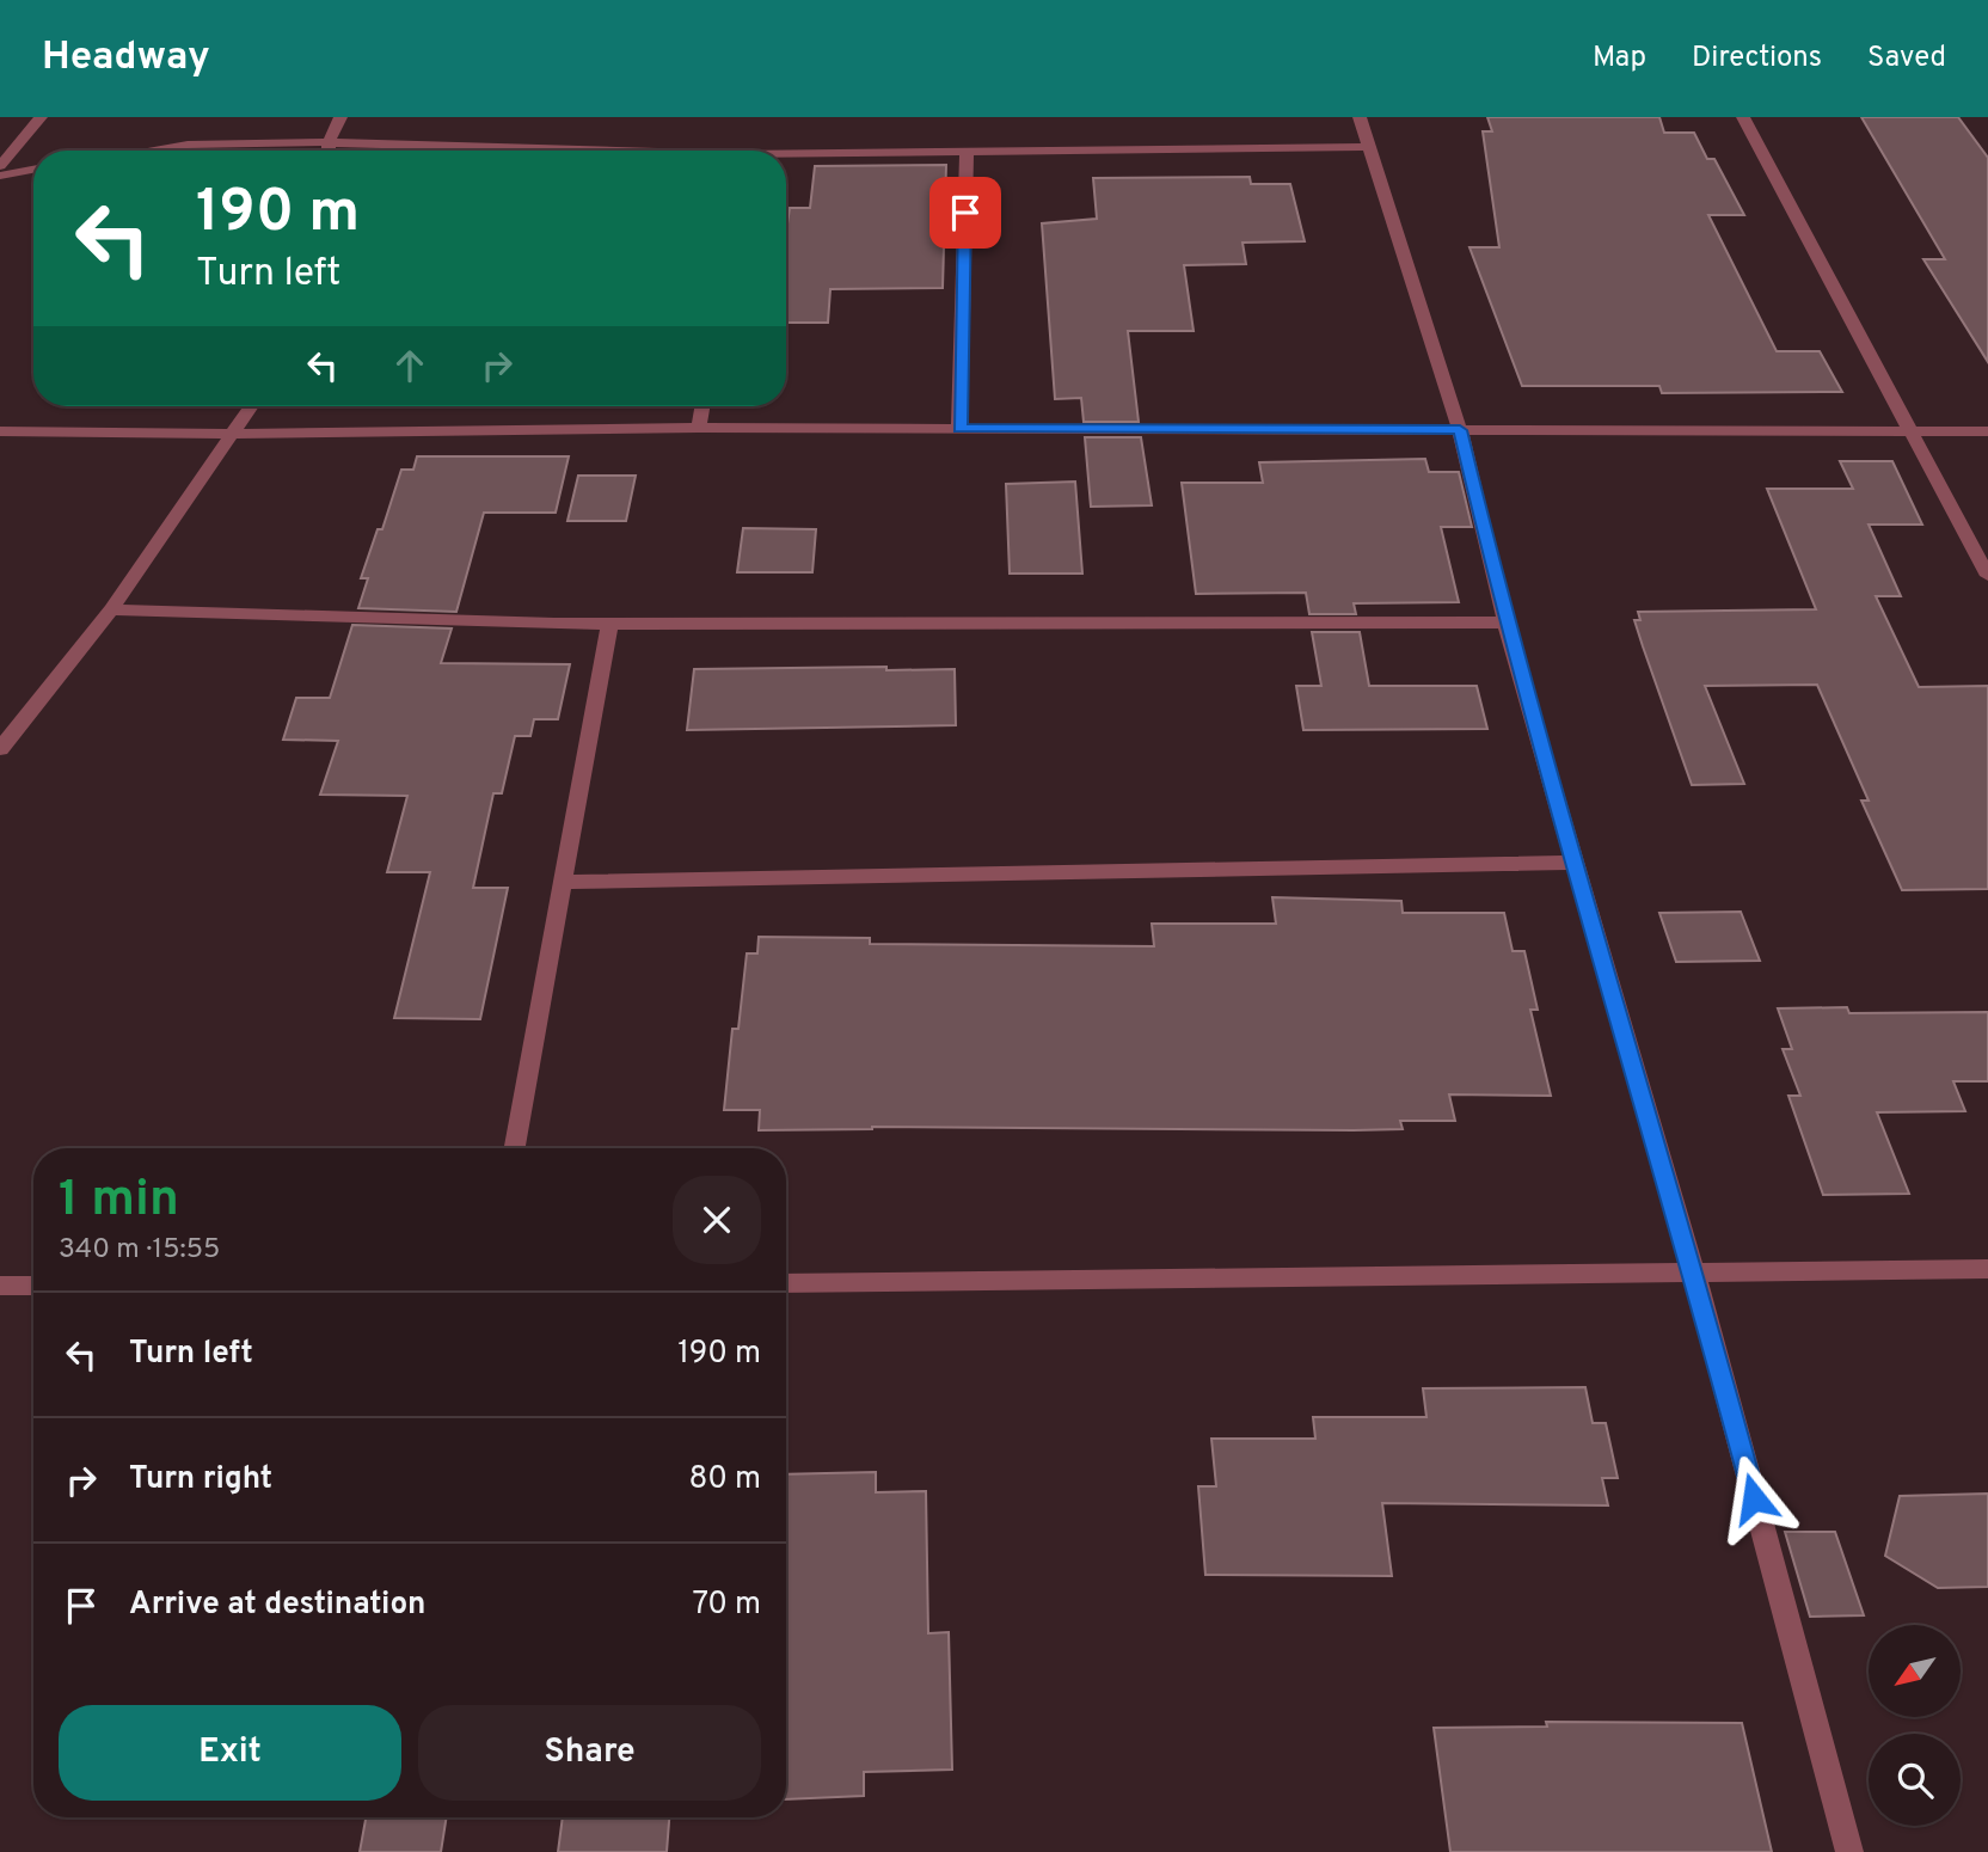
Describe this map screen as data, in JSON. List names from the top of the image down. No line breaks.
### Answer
{"north":"bottom left","page":{"header":"Headway","nav":["Map","Directions","Saved"],"turn":["190 m","Turn left"],"heading":["1 min","340 m · 15:55"],"list":[{"name":"Turn left","value":"190 m"},{"name":"Turn right","value":"80 m"},{"name":"Arrive at destination","value":"70 m"}],"buttons":["Exit","Share"]}}
